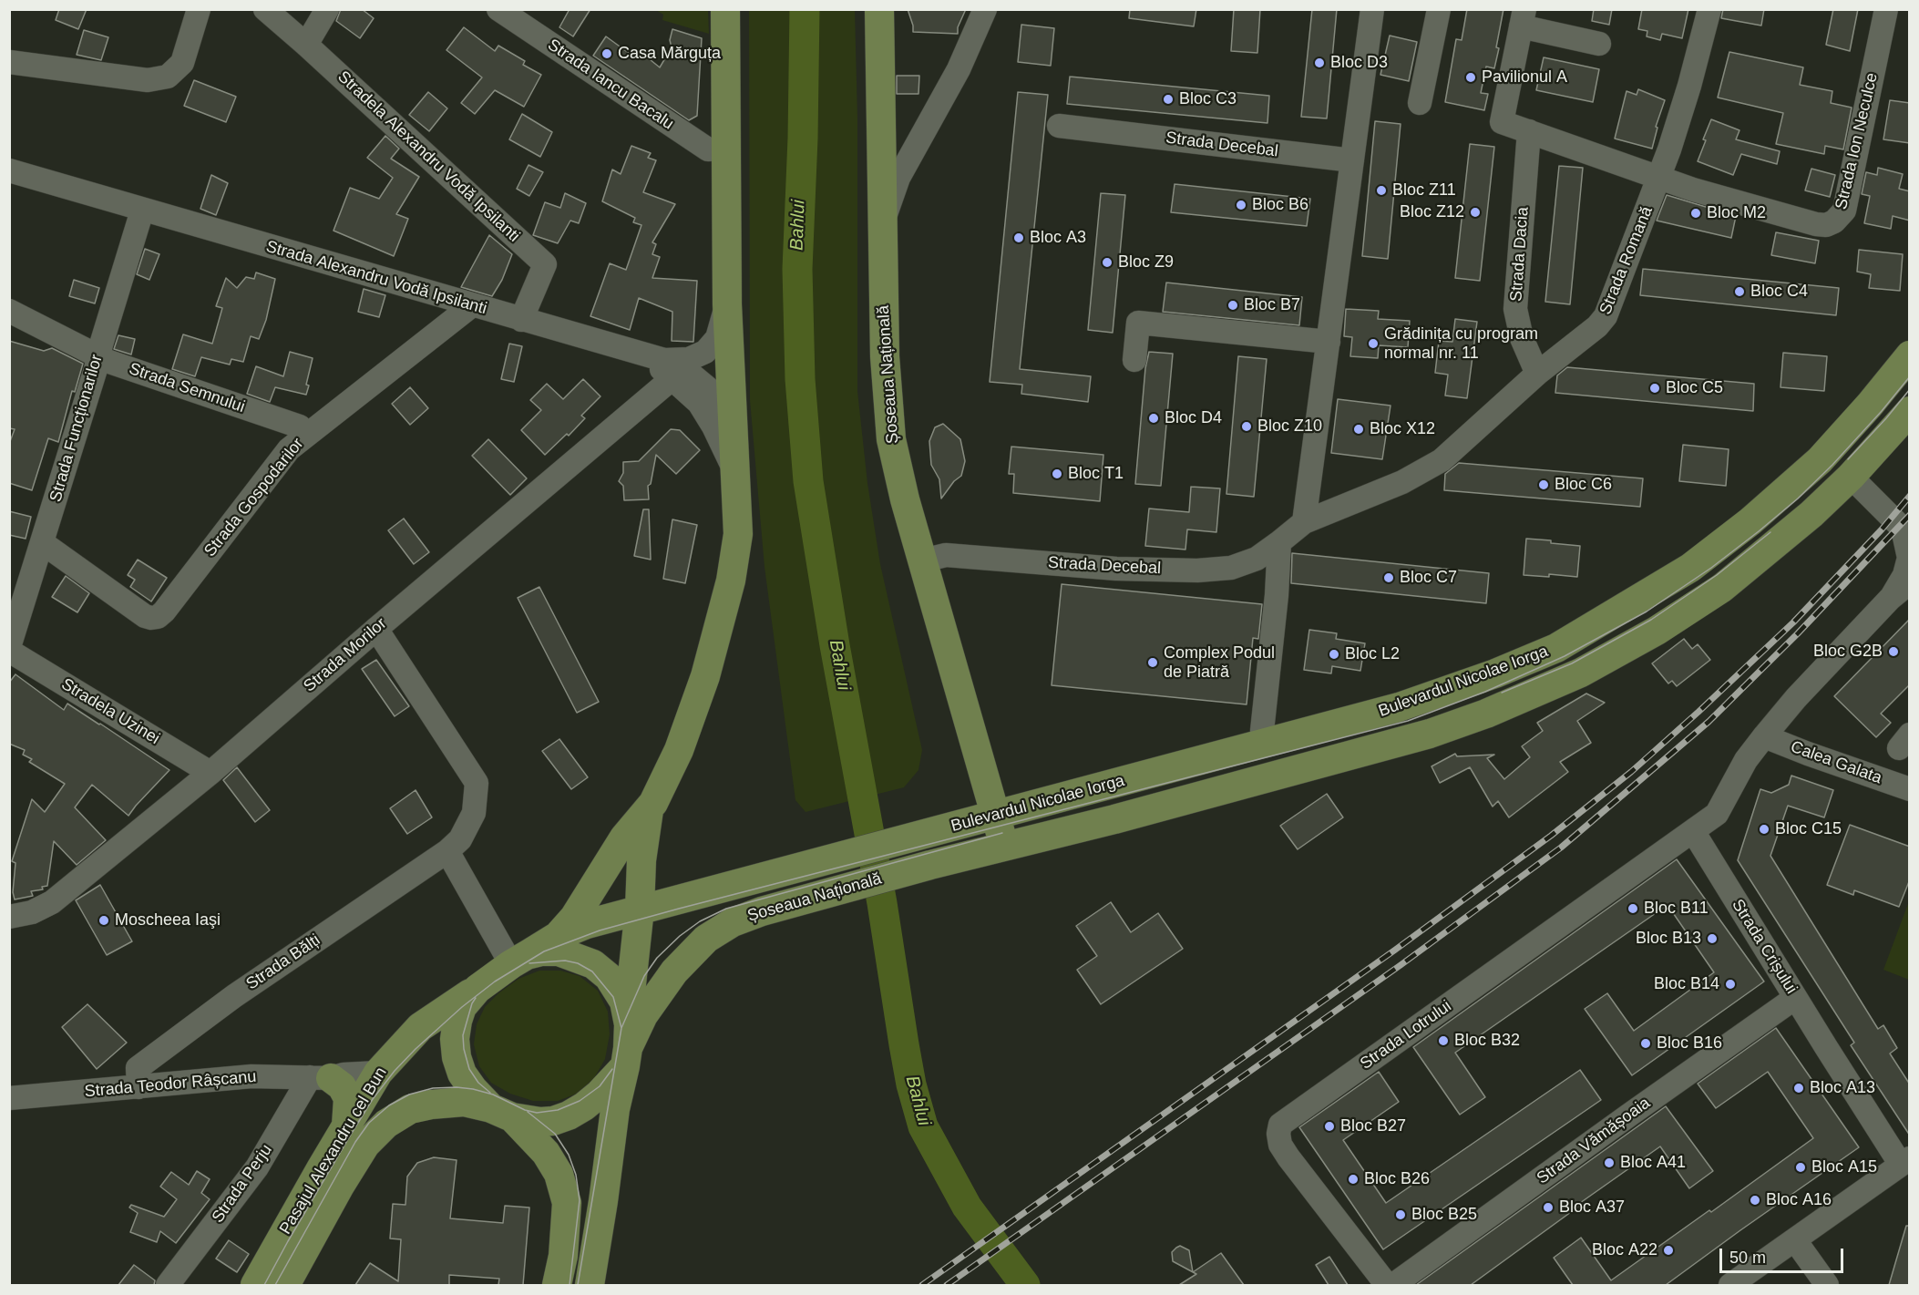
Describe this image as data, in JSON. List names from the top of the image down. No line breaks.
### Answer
{"streets":{"main road":["Șoseaua Națională","Bulevardul Nicolae Iorga","Pasajul Alexandru cel Bun"],"street":["Strada Iancu Bacalu","Strada Ion Neculce","Strada Decebal","Stradela Alexandru Vodă Ipsilanti","Strada Dacia","Strada Romană","Strada Alexandru Vodă Ipsilanti","Strada Semnului","Strada Funcționarilor","Strada Gospodarilor","Strada Morilor","Stradela Uzinei","Calea Galata","Strada Crișului","Strada Bălți","Strada Lotrului","Strada Teodor Râșcanu","Strada Vămășoaia","Strada Perju"]},"crossings":[["Strada Ion Neculce","Strada Romană"],["Strada Decebal","Strada Romană"],["Strada Decebal","Șoseaua Națională"],["Stradela Alexandru Vodă Ipsilanti","Strada Alexandru Vodă Ipsilanti"],["Strada Dacia","Strada Romană"],["Strada Alexandru Vodă Ipsilanti","Strada Funcționarilor"],["Strada Alexandru Vodă Ipsilanti","Strada Gospodarilor"],["Strada Alexandru Vodă Ipsilanti","Strada Morilor"],["Șoseaua Națională","Bulevardul Nicolae Iorga"],["Șoseaua Națională","Pasajul Alexandru cel Bun"],["Strada Semnului","Strada Funcționarilor"],["Strada Semnului","Strada Gospodarilor"],["Strada Funcționarilor","Strada Gospodarilor"],["Strada Funcționarilor","Stradela Uzinei"],["Strada Morilor","Stradela Uzinei"],["Strada Crișului","Strada Lotrului"],["Strada Crișului","Strada Vămășoaia"],["Strada Bălți","Strada Teodor Râșcanu"],["Strada Teodor Râșcanu","Pasajul Alexandru cel Bun"],["Strada Teodor Râșcanu","Strada Perju"]],"water":["Bahlui"],"places":["Casa Mărguța","Bloc D3","Pavilionul A","Bloc C3","Bloc Z11","Bloc B6","Bloc Z12","Bloc M2","Bloc A3","Bloc Z9","Bloc C4","Bloc B7","Grădinița cu program normal nr. 11","Bloc C5","Bloc D4","Bloc Z10","Bloc X12","Bloc T1","Bloc C6","Bloc C7","Bloc G2B","Bloc L2","Complex Podul de Piatră","Bloc C15","Bloc B11","Moscheea Iaşi","Bloc B13","Bloc B14","Bloc B32","Bloc B16","Bloc A13","Bloc B27","Bloc A41","Bloc A15","Bloc B26","Bloc A16","Bloc A37","Bloc B25","Bloc A22"],"scale_bar":"50 m"}
